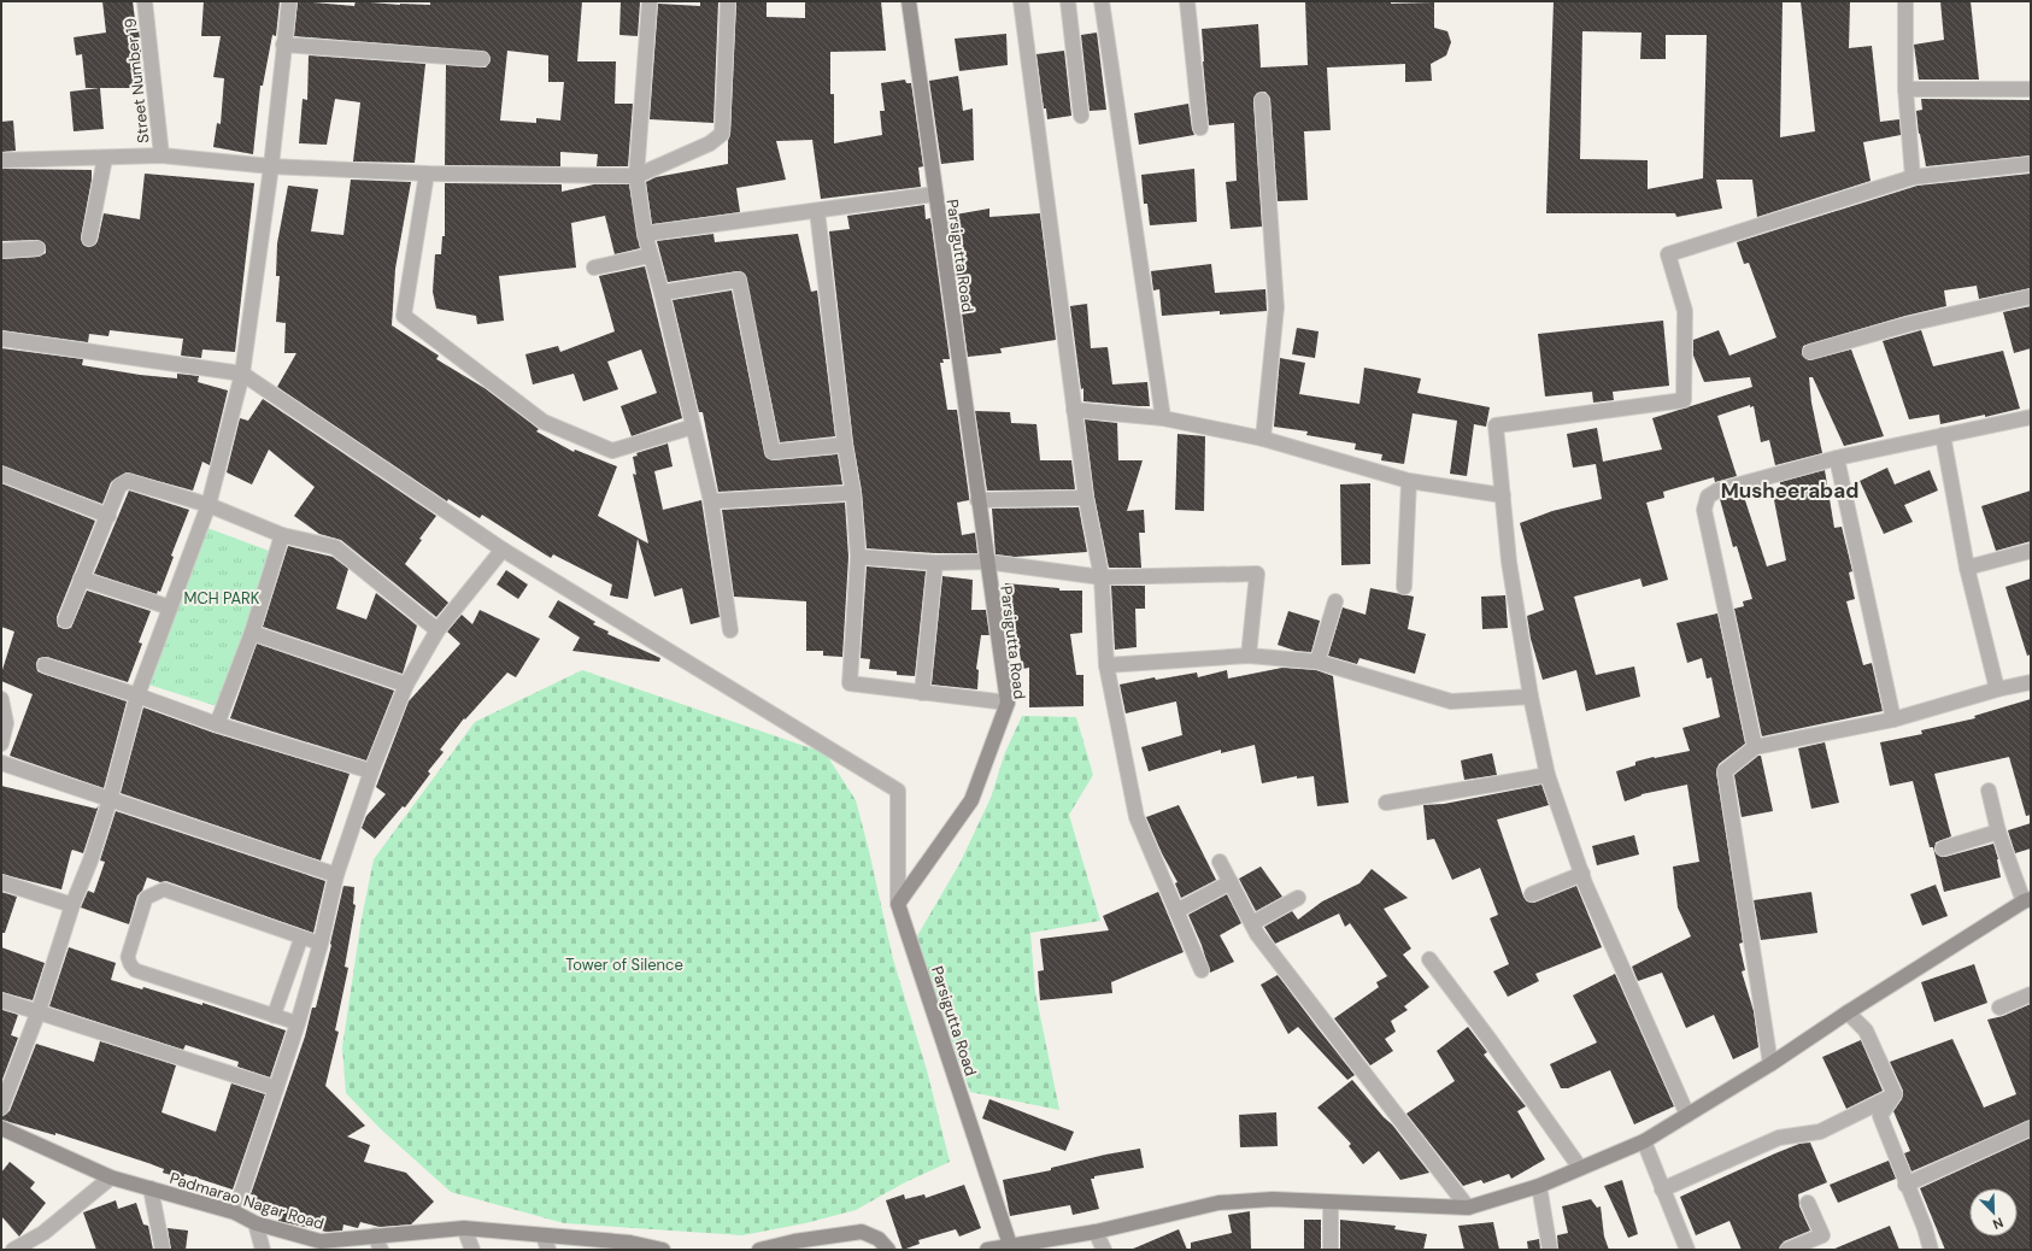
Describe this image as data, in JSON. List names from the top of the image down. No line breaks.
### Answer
{"streets":{"street":["Street Number 19","Parsigutta Road","Padmarao Nagar Road"]},"districts":["Musheerabad"],"parks":["MCH PARK","Tower of Silence"],"north":"bottom right"}
